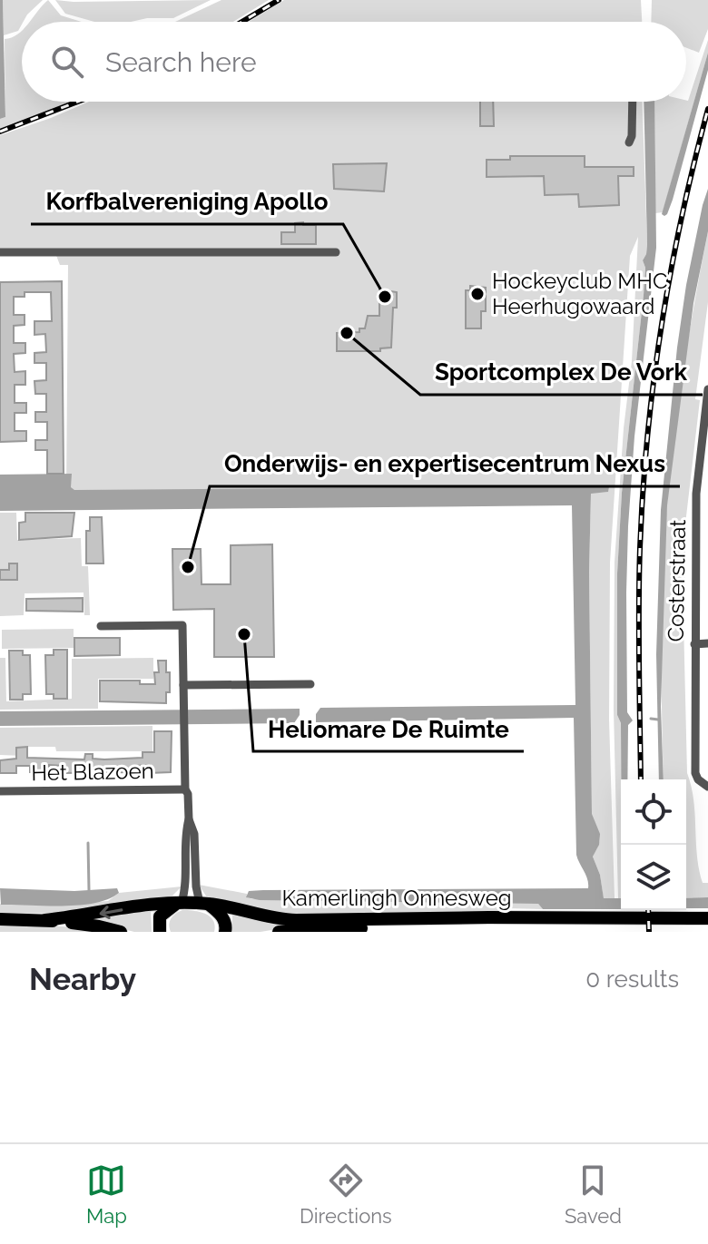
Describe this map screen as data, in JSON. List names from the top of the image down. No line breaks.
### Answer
{"streets":{"main road":["Kamerlingh Onnesweg"],"street":["Costerstraat","Het Blazoen"]},"places":["Hockeyclub MHC Heerhugowaard","Korfbalvereniging Apollo","Sportcomplex De Vork","Onderwijs- en expertisecentrum Nexus","Heliomare De Ruimte"],"page":{"search":"Search here","heading":["Nearby","0 results"],"nav":["Map","Directions","Saved"]}}
